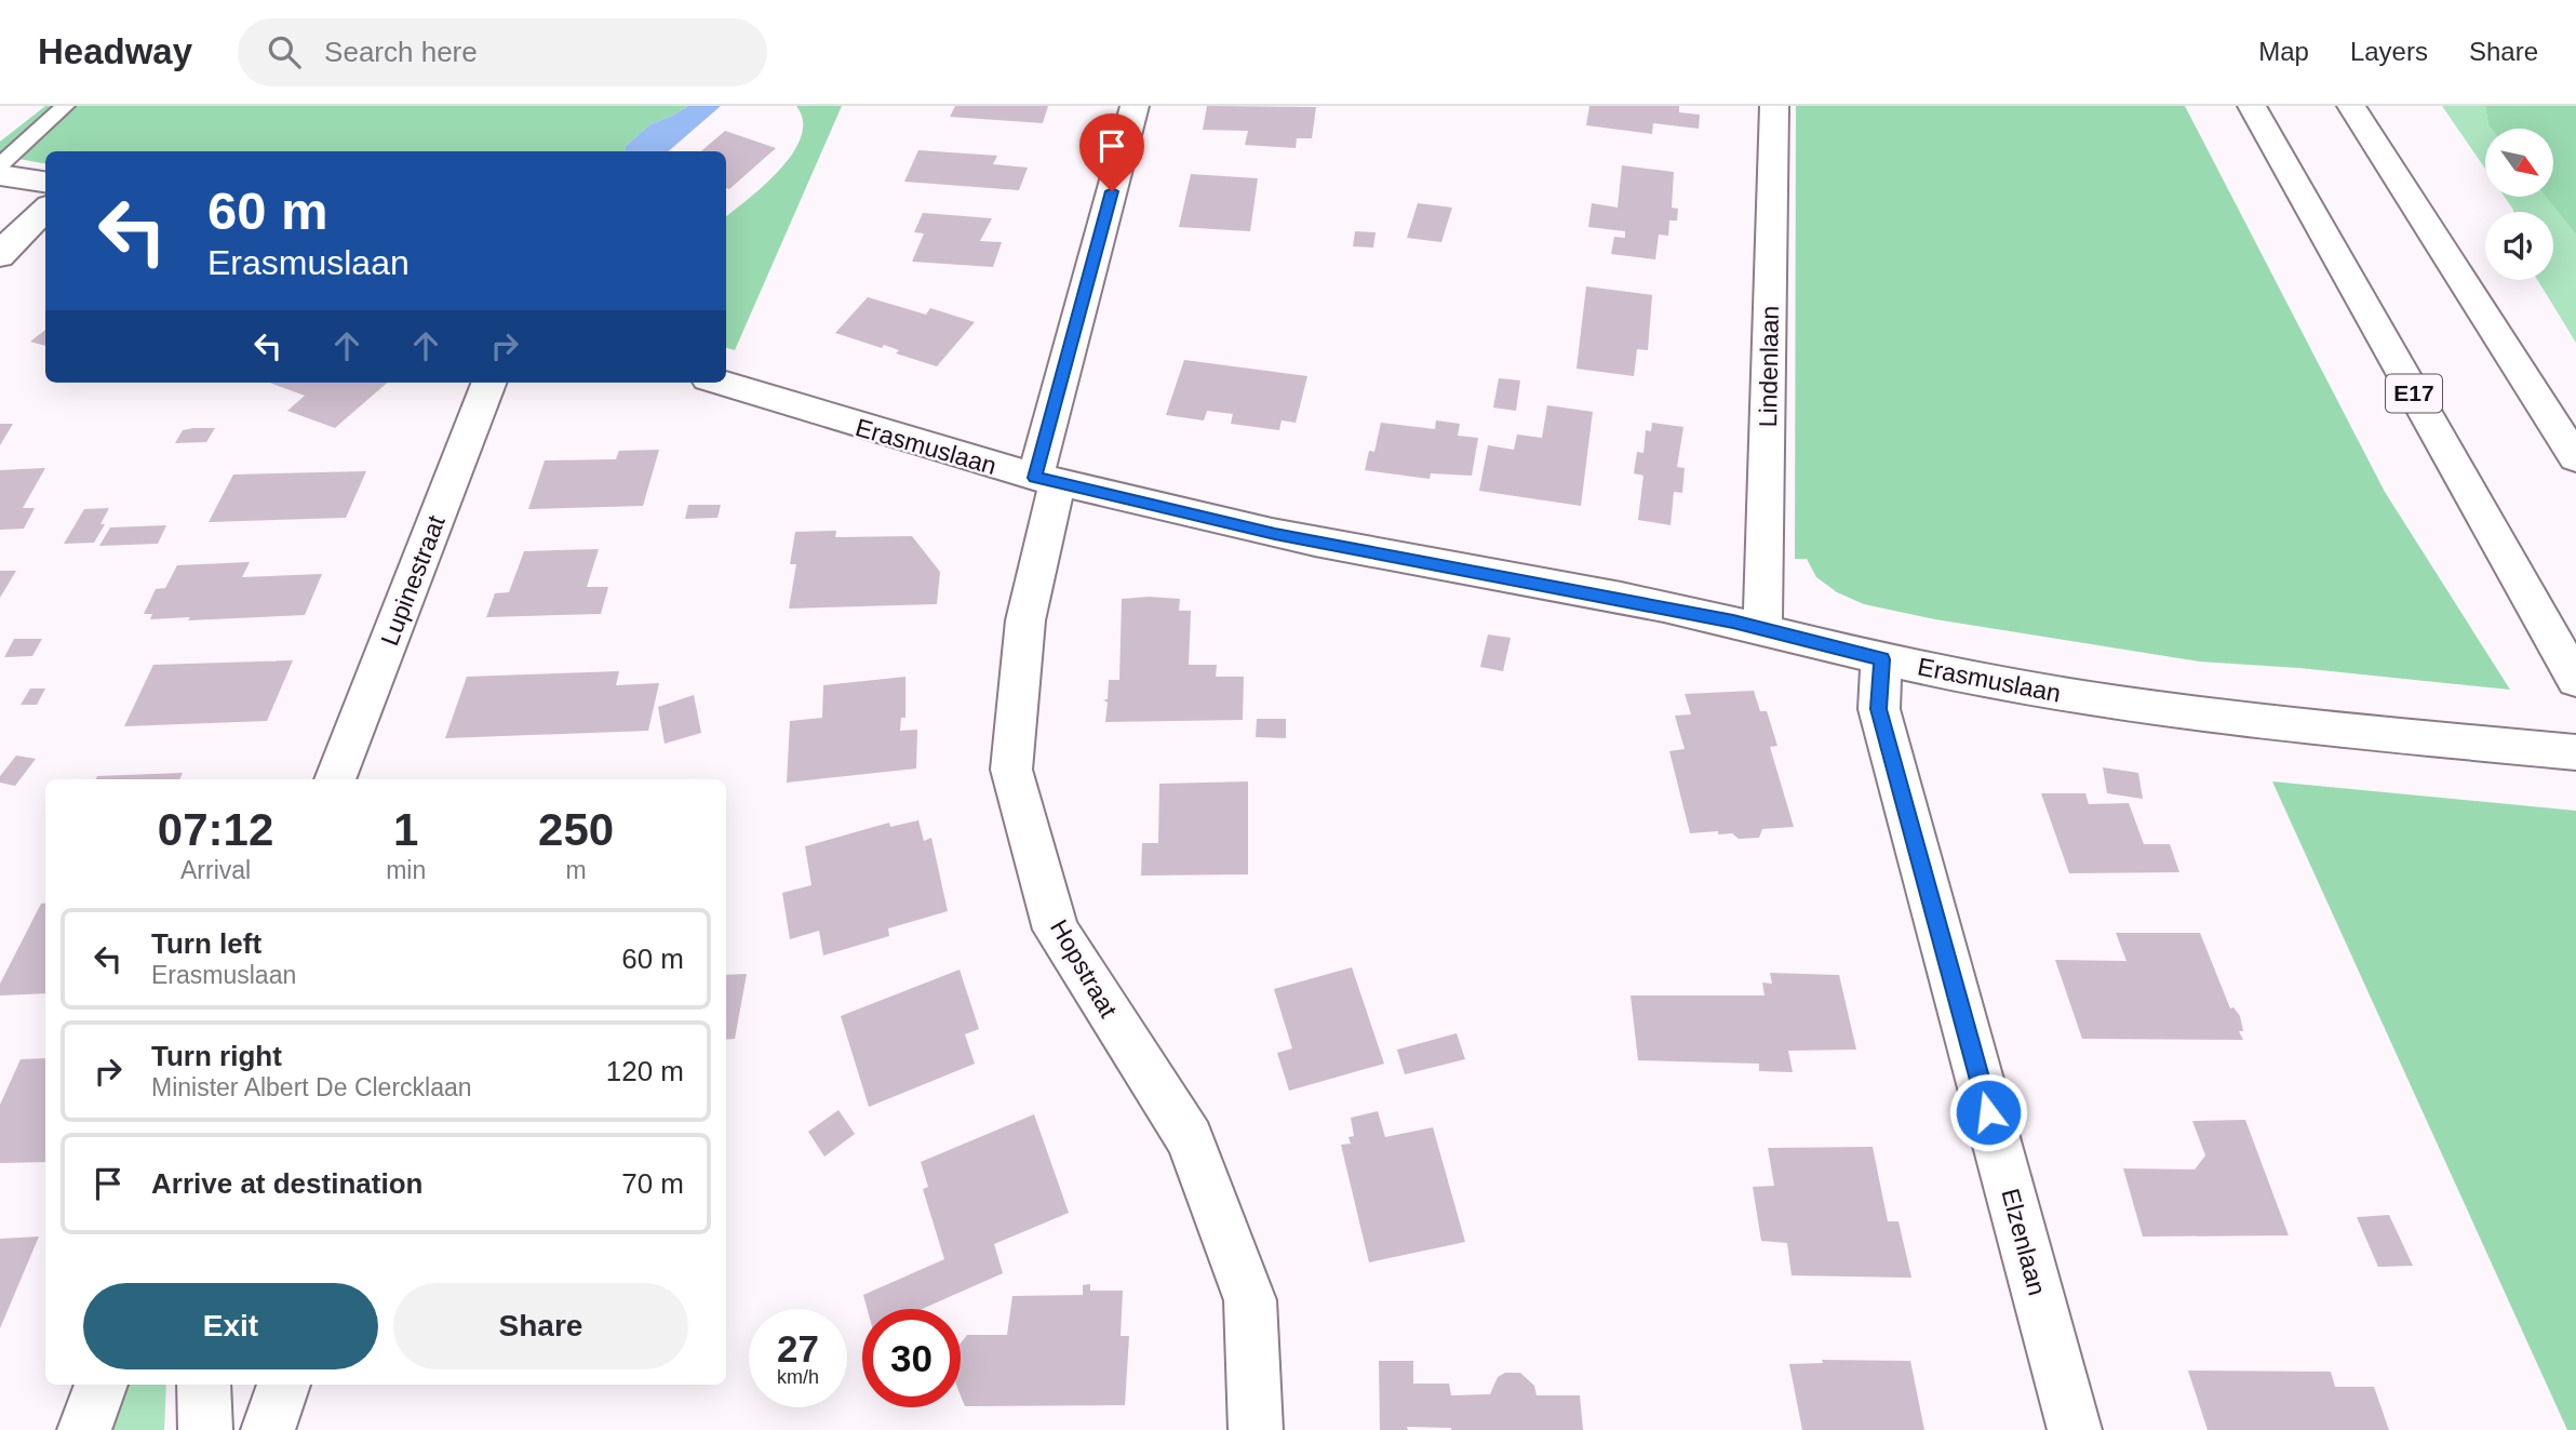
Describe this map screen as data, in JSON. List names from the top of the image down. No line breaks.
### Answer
{"streets":{"main road":["Lindenlaan","E17","Erasmuslaan","Lupinestraat","Hopstraat","Elzenlaan"]},"crossings":[["Lindenlaan","Erasmuslaan"],["Erasmuslaan","Hopstraat"],["Erasmuslaan","Elzenlaan"]],"north":"bottom right","page":{"header":"Headway","search":"Search here","nav":["Map","Layers","Share"],"turn":["60 m","Erasmuslaan"],"eta":["07:12","Arrival","1","min","250","m"],"list":[{"name":"Turn left","note":"Erasmuslaan","value":"60 m"},{"name":"Turn right","note":"Minister Albert De Clercklaan","value":"120 m"},{"name":"Arrive at destination","value":"70 m"}],"buttons":["Exit","Share"],"speed":"27 km/h","limit":"30"}}
